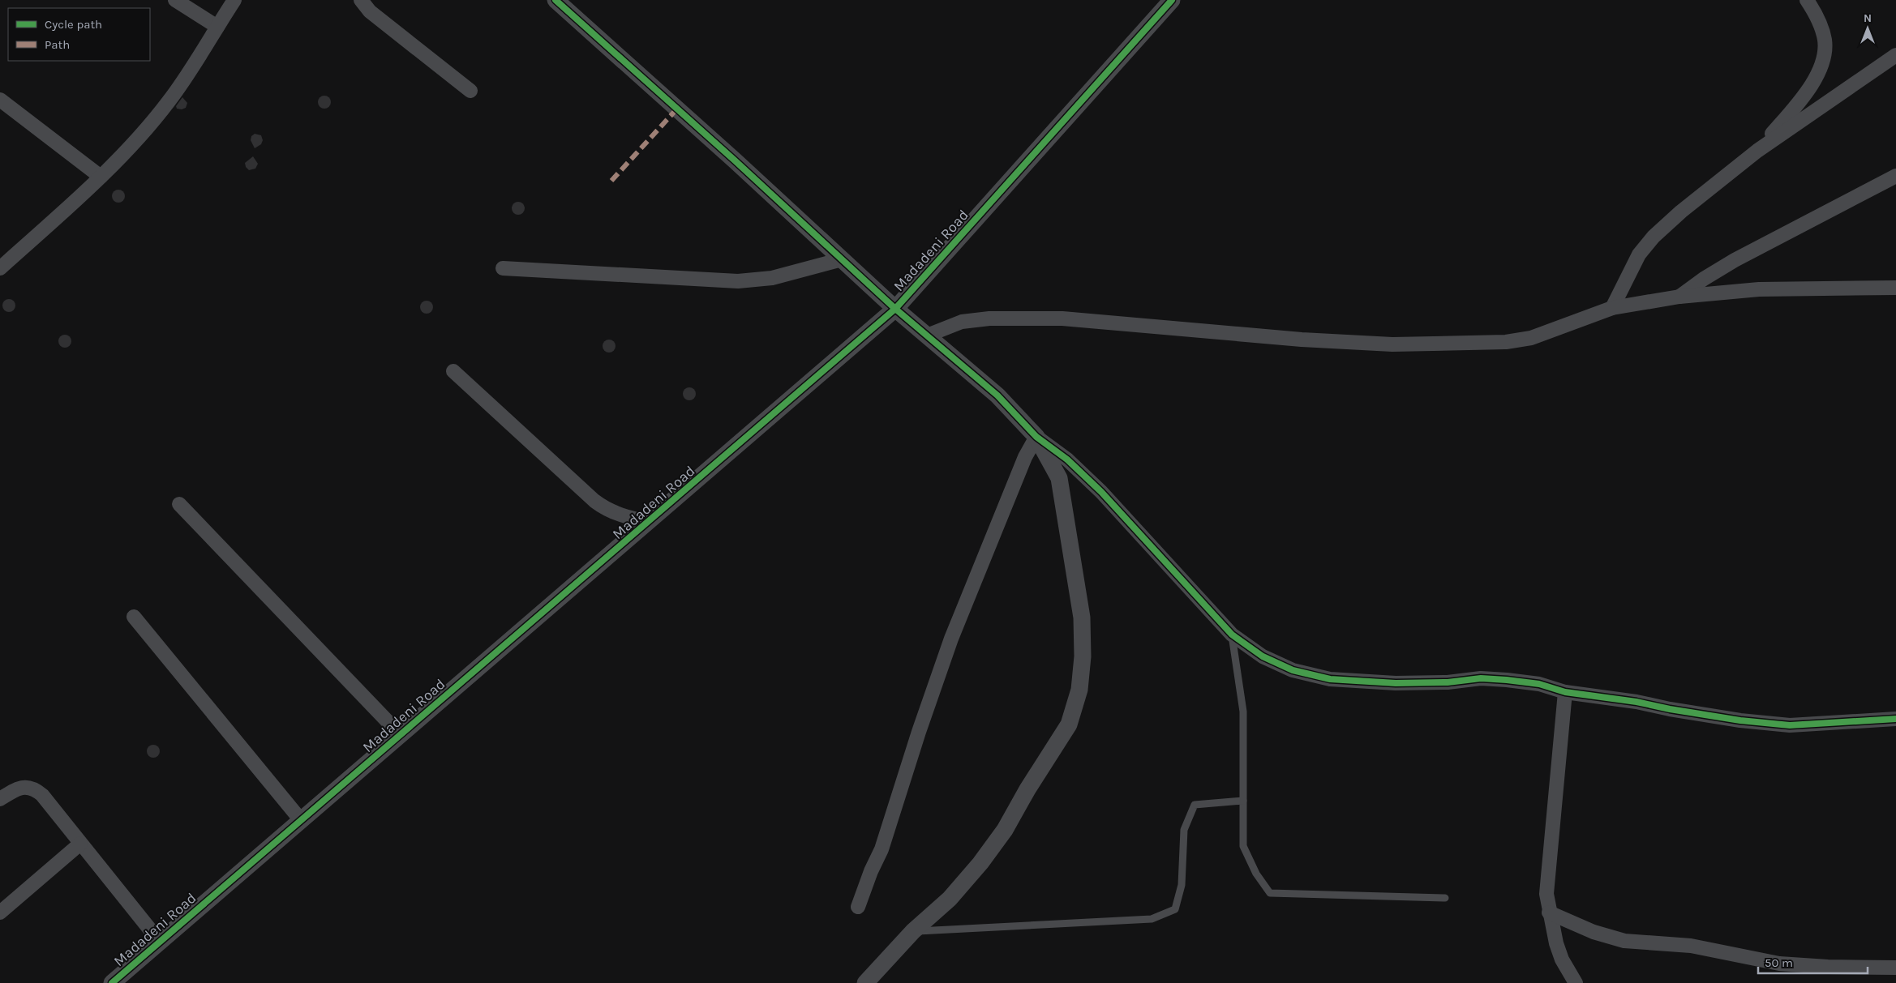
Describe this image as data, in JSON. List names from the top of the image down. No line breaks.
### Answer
{"streets":{"street":["Madadeni Road"]},"legend":["Cycle path","Path"],"scale_bar":"50 m","north":"top"}
